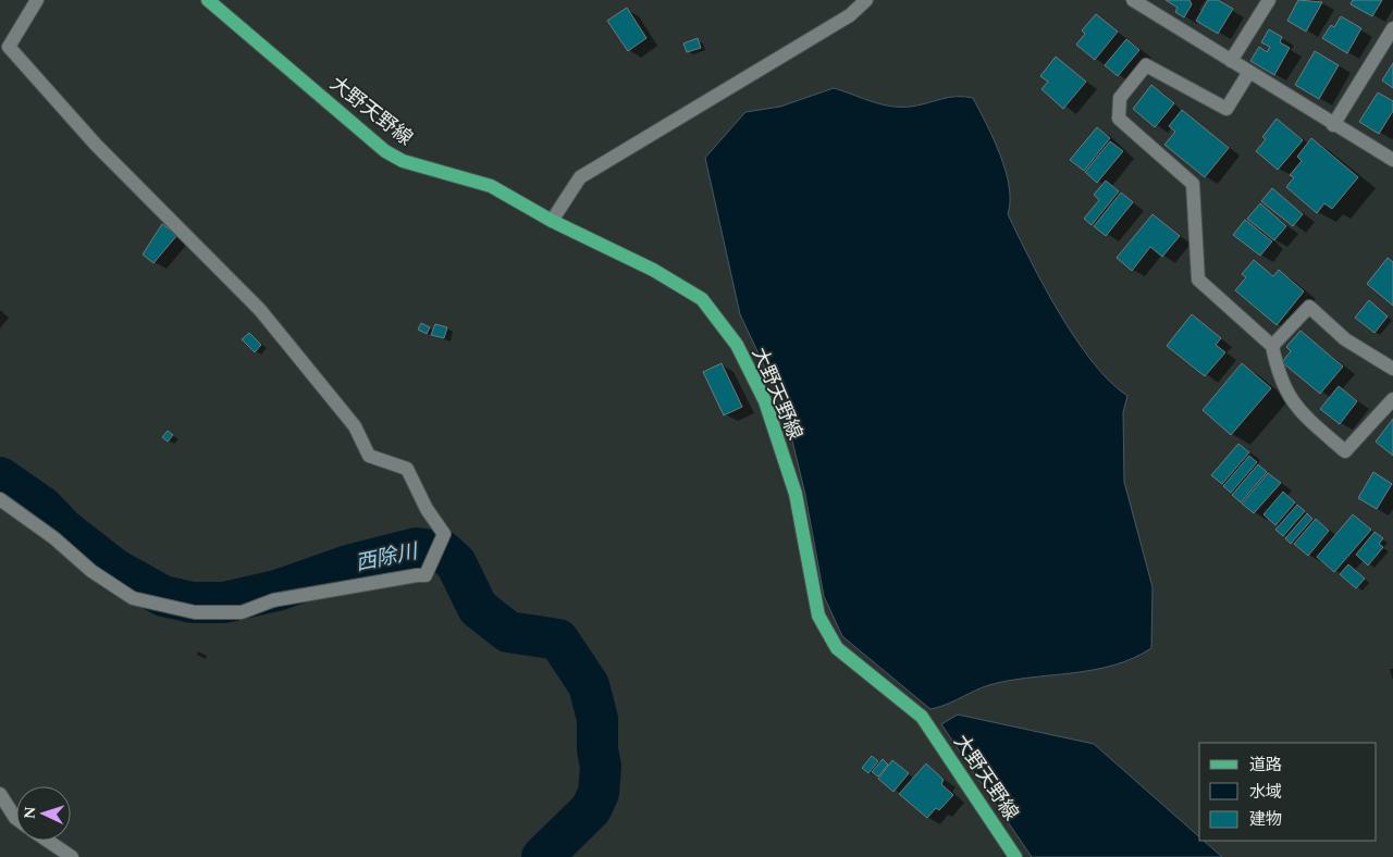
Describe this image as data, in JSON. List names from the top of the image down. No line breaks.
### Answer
{"streets":{"main road":["大野天野線"]},"water":["西除川"],"legend":["道路","水域","建物"],"north":"left"}
